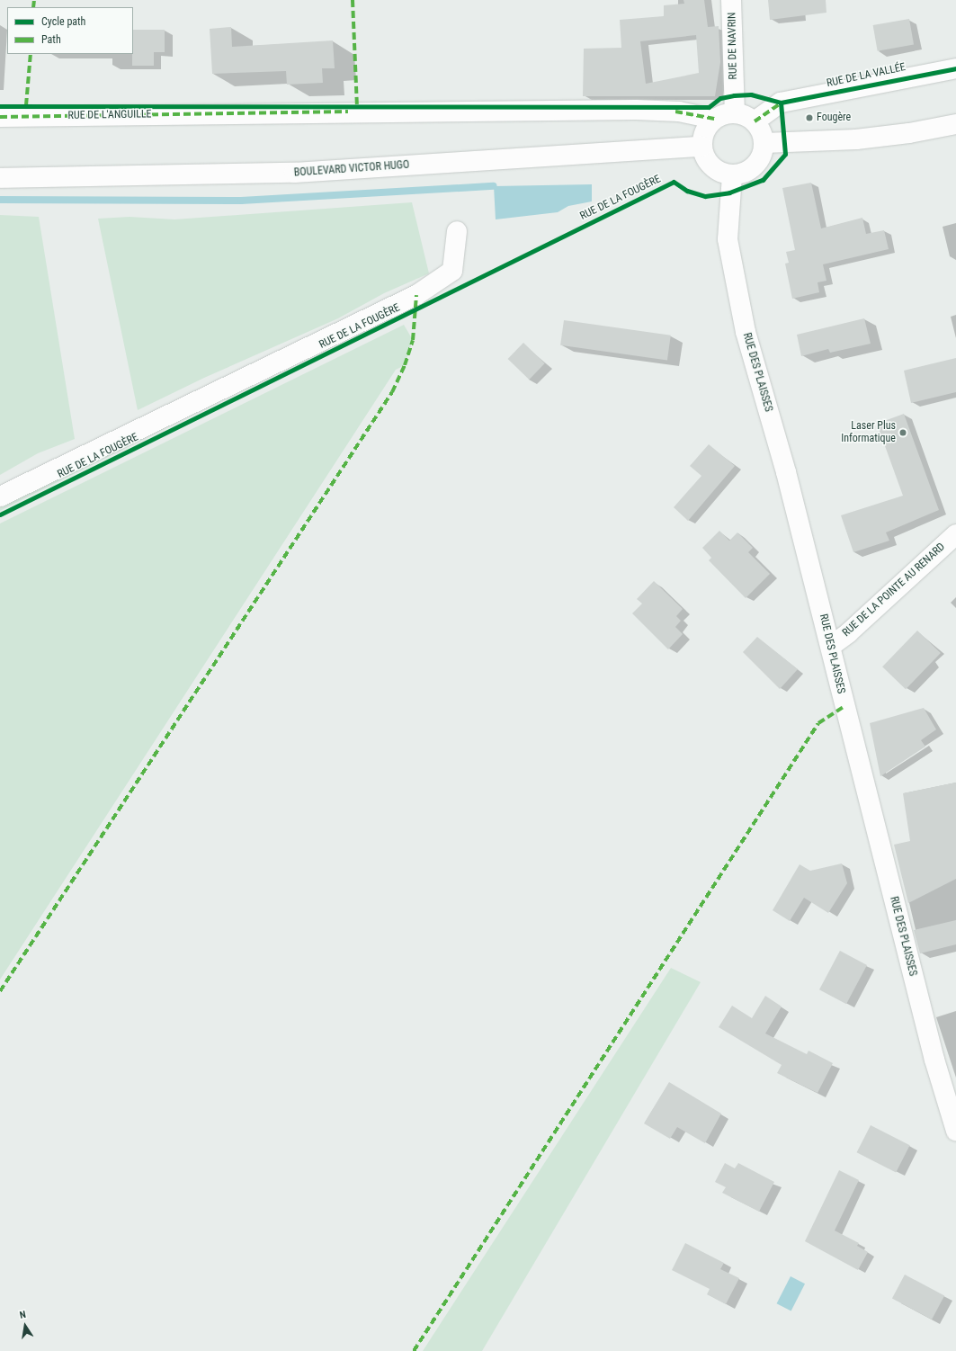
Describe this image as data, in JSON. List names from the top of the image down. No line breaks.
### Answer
{"streets":{"street":["RUE DE NAVRIN","RUE DE LA VALLÉE","RUE DE L'ANGUILLE","BOULEVARD VICTOR HUGO","RUE DE LA FOUGÈRE","RUE DES PLAISSES","RUE DE LA POINTE AU RENARD"]},"crossings":[["RUE DE NAVRIN","RUE DE LA VALLÉE"],["RUE DE NAVRIN","RUE DE L'ANGUILLE"],["RUE DE NAVRIN","BOULEVARD VICTOR HUGO"],["RUE DE NAVRIN","RUE DES PLAISSES"],["RUE DE LA VALLÉE","RUE DE L'ANGUILLE"],["RUE DE LA VALLÉE","BOULEVARD VICTOR HUGO"],["RUE DE LA VALLÉE","RUE DES PLAISSES"],["RUE DE L'ANGUILLE","BOULEVARD VICTOR HUGO"],["RUE DE L'ANGUILLE","RUE DES PLAISSES"],["BOULEVARD VICTOR HUGO","RUE DES PLAISSES"],["RUE DES PLAISSES","RUE DE LA POINTE AU RENARD"]],"places":["Fougère","Laser Plus Informatique"],"legend":["Cycle path","Path"],"north":"top"}
